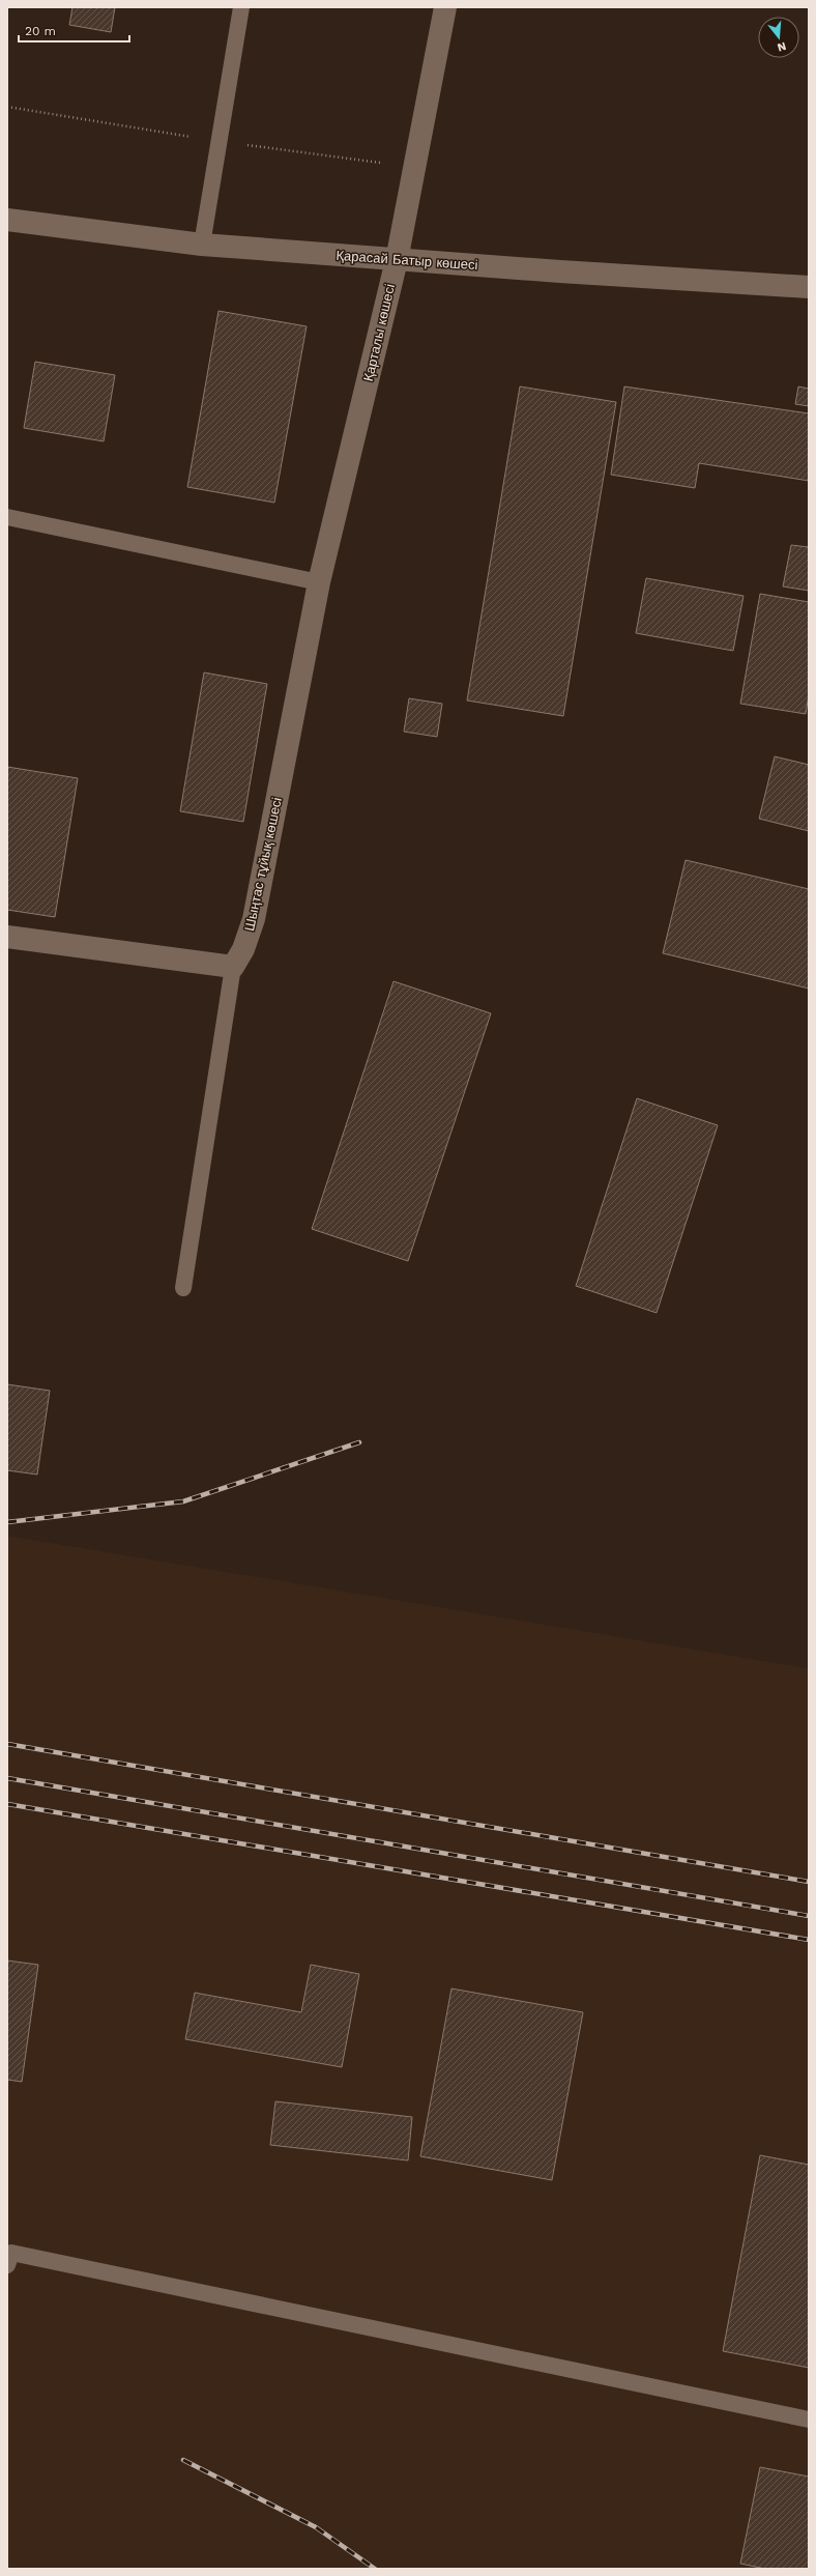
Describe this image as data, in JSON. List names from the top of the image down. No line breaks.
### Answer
{"streets":{"street":["Қарасай Батыр көшесі","Қарталы көшесі","Шыңтас тұйық көшесі"]},"crossings":[["Қарасай Батыр көшесі","Қарталы көшесі"],["Қарталы көшесі","Шыңтас тұйық көшесі"]],"scale_bar":"20 m","north":"bottom"}
